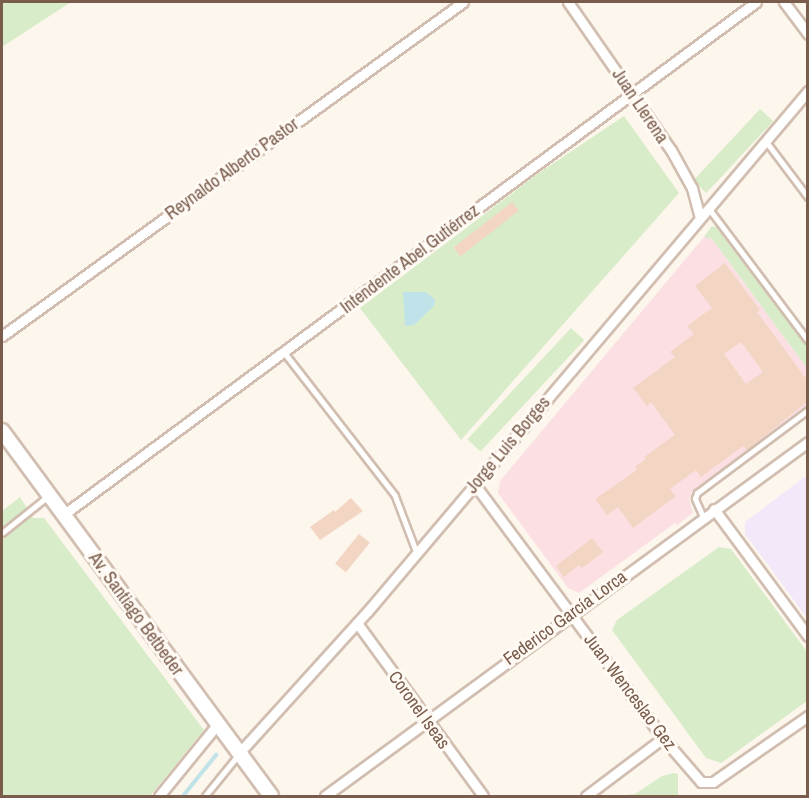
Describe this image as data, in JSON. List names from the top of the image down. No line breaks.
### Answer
{"streets":{"main road":["Av. Santiago Betbeder"],"street":["Juan Llerena","Reynaldo Alberto Pastor","Intendente Abel Gutiérrez","Jorge Luis Borges","Federico García Lorca","Juan Wenceslao Gez","Coronel Iseas"]},"crossings":[["Juan Llerena","Intendente Abel Gutiérrez"],["Juan Llerena","Jorge Luis Borges"],["Intendente Abel Gutiérrez","Av. Santiago Betbeder"],["Jorge Luis Borges","Av. Santiago Betbeder"],["Jorge Luis Borges","Juan Wenceslao Gez"],["Jorge Luis Borges","Coronel Iseas"],["Federico García Lorca","Juan Wenceslao Gez"],["Federico García Lorca","Coronel Iseas"]]}
